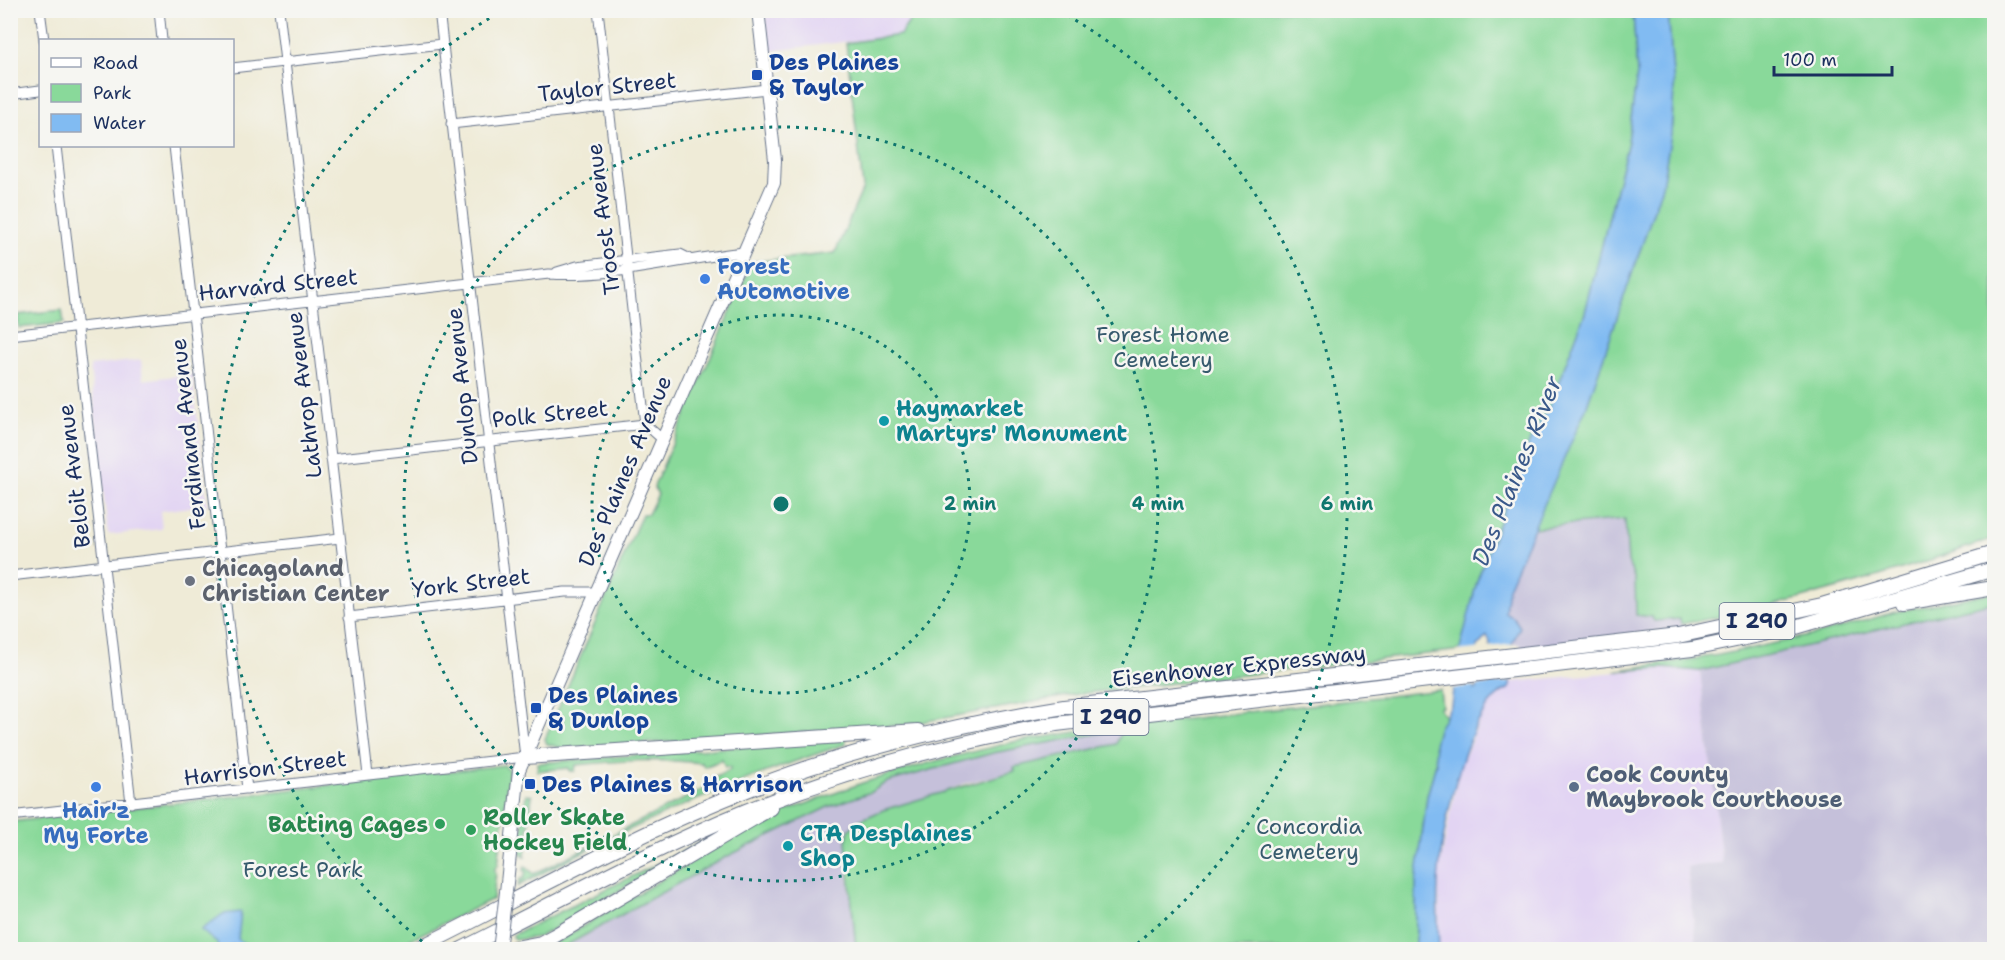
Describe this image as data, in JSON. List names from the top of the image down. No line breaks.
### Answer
{"streets":{"highway":["I 290","Eisenhower Expressway"],"main road":["Des Plaines Avenue"],"street":["Taylor Street","Troost Avenue","Harvard Street","Dunlop Avenue","Lathrop Avenue","Polk Street","Ferdinand Avenue","Beloit Avenue","York Street","Harrison Street"]},"crossings":[["Taylor Street","Troost Avenue"],["Taylor Street","Dunlop Avenue"],["Taylor Street","Des Plaines Avenue"],["Troost Avenue","Harvard Street"],["Troost Avenue","Polk Street"],["Harvard Street","Dunlop Avenue"],["Harvard Street","Lathrop Avenue"],["Harvard Street","Ferdinand Avenue"],["Harvard Street","Des Plaines Avenue"],["Harvard Street","Beloit Avenue"],["Dunlop Avenue","Polk Street"],["Dunlop Avenue","Des Plaines Avenue"],["Dunlop Avenue","York Street"],["Dunlop Avenue","Harrison Street"],["Lathrop Avenue","Polk Street"],["Lathrop Avenue","York Street"],["Lathrop Avenue","Harrison Street"],["Ferdinand Avenue","Harrison Street"],["Des Plaines Avenue","York Street"],["Des Plaines Avenue","Harrison Street"],["Beloit Avenue","Harrison Street"]],"water":["Des Plaines River"],"parks":["Forest Home Cemetery","Concordia Cemetery","Forest Park"],"places":{"transit":["Des Plaines & Taylor","Des Plaines & Dunlop","Des Plaines & Harrison"],"other":["Forest Automotive","Haymarket Martyrs' Monument","Chicagoland Christian Center","Hair'z My Forte","Cook County Maybrook Courthouse","Batting Cages","Roller Skate Hockey Field","CTA Desplaines Shop"]},"legend":["Road","Park","Water"],"scale_bar":"100 m","rings":["2 min","4 min","6 min"]}
